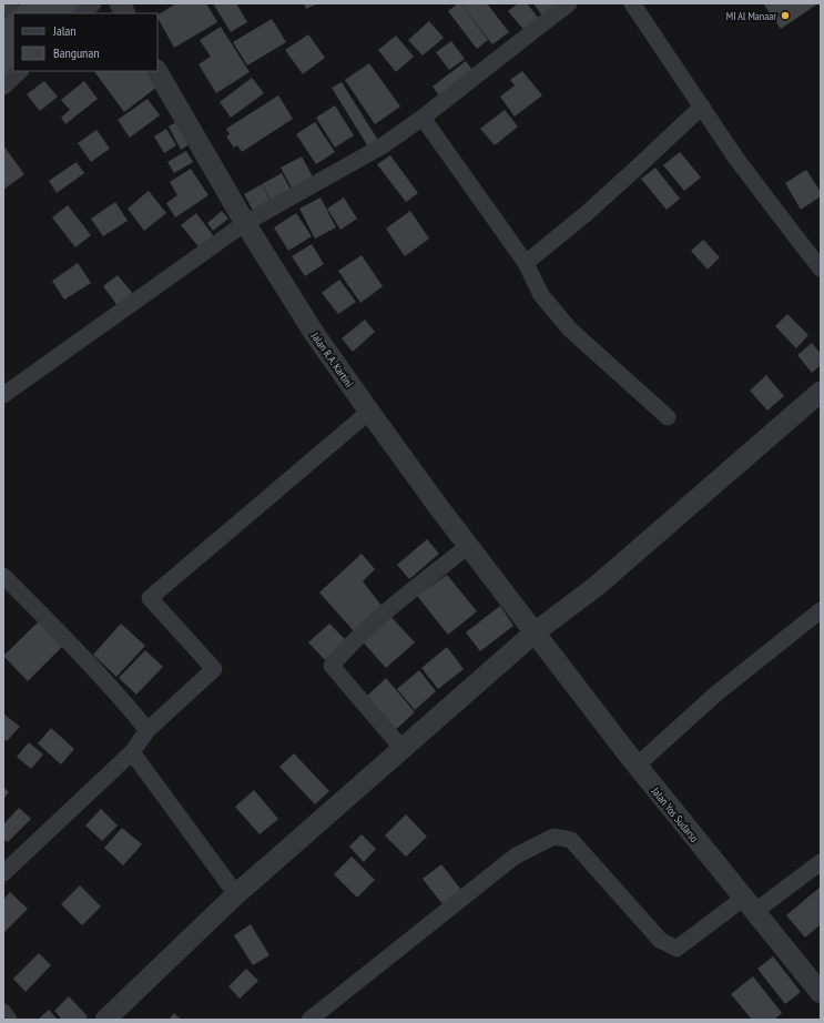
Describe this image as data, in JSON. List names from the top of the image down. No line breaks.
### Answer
{"streets":{"street":["Jalan R.A. Kartini","Jalan Yos Sudarso"]},"crossings":[["Jalan R.A. Kartini","Jalan Yos Sudarso"]],"places":["MI Al Manaar"],"legend":["Jalan","Bangunan"]}
